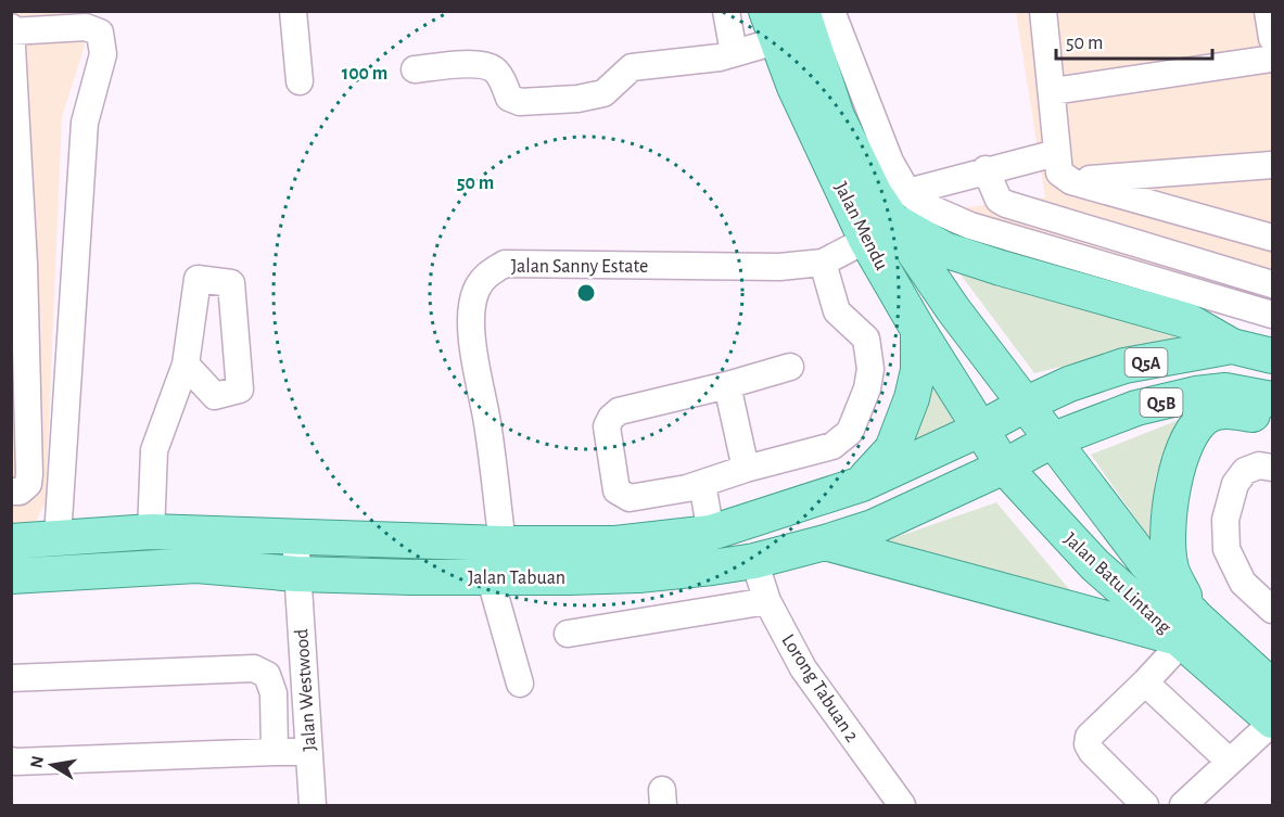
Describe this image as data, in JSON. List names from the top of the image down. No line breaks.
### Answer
{"streets":{"main road":["Jalan Mendu","Q5A","Q5B","Jalan Tabuan","Jalan Batu Lintang"],"street":["Jalan Sanny Estate","Lorong Tabuan 2","Jalan Westwood"]},"crossings":[["Jalan Mendu","Jalan Sanny Estate"],["Jalan Mendu","Q5A"],["Jalan Mendu","Jalan Tabuan"],["Jalan Mendu","Jalan Batu Lintang"],["Jalan Sanny Estate","Jalan Tabuan"],["Q5A","Jalan Tabuan"],["Q5A","Jalan Batu Lintang"],["Q5B","Jalan Tabuan"],["Q5B","Jalan Batu Lintang"],["Jalan Tabuan","Jalan Batu Lintang"],["Jalan Tabuan","Lorong Tabuan 2"],["Jalan Tabuan","Jalan Westwood"]],"scale_bar":"50 m","north":"left","rings":["100 m","50 m"]}
